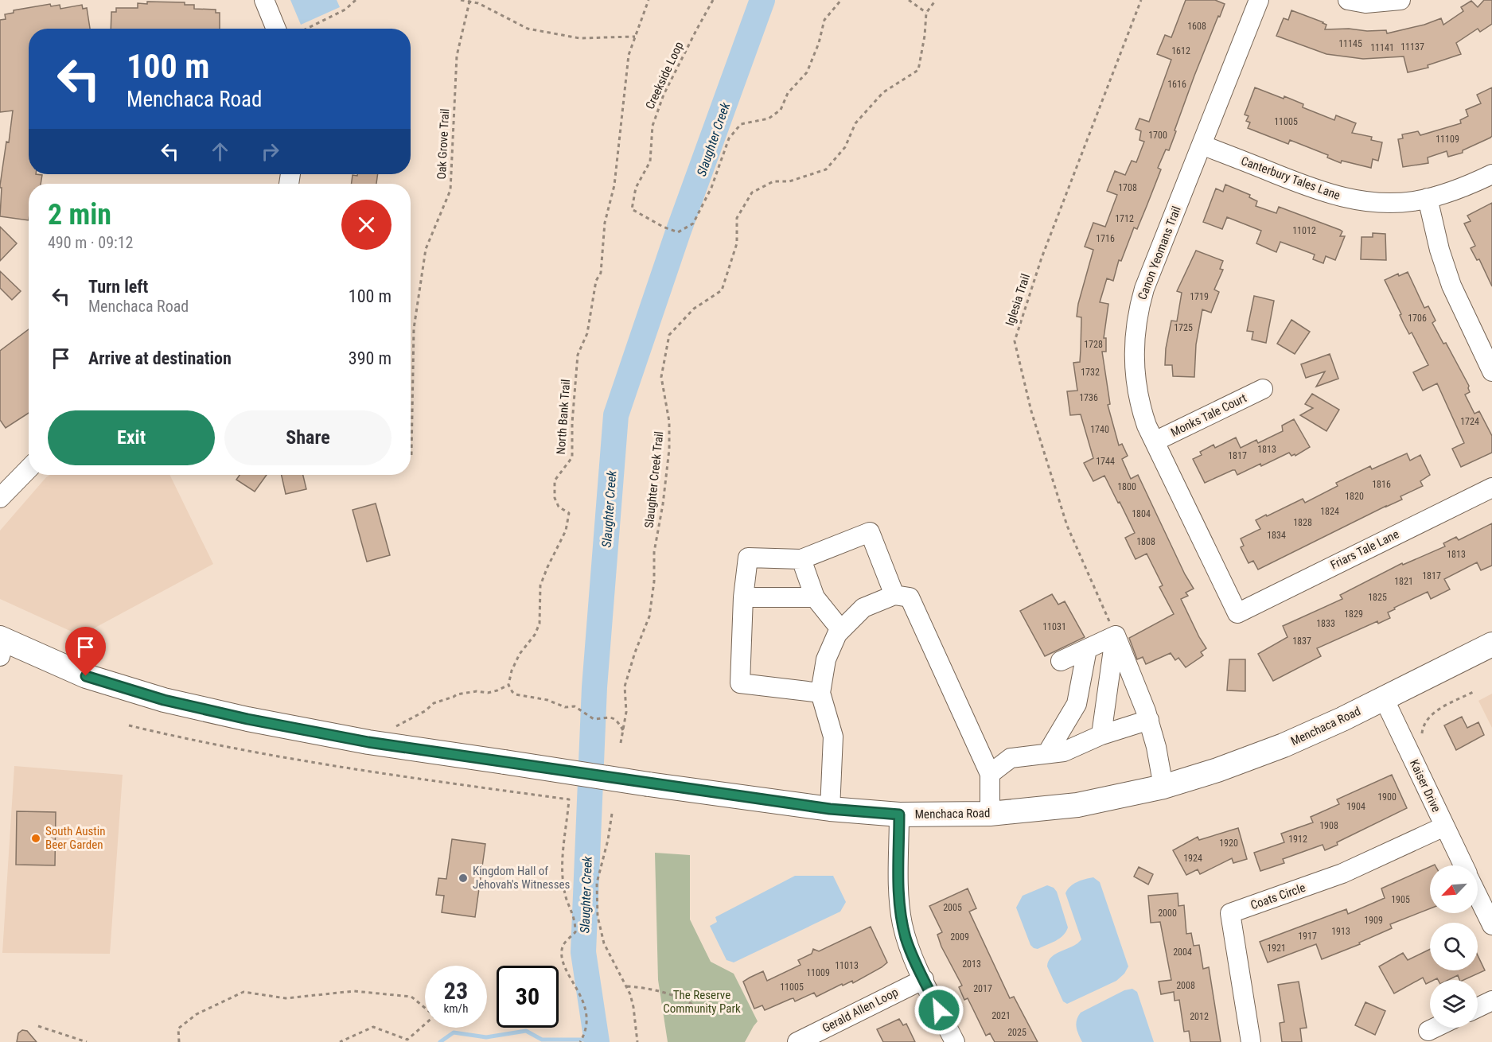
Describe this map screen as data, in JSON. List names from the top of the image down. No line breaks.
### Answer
{"streets":{"main road":["Menchaca Road"],"street":["Canterbury Tales Lane","Canon Yeomans Trail","Monks Tale Court","Friars Tale Lane","Kaiser Drive","Coats Circle","Gerald Allen Loop"],"path":["Creekside Loop","Oak Grove Trail","Iglesia Trail","North Bank Trail","Slaughter Creek Trail"]},"crossings":[["Canterbury Tales Lane","Canon Yeomans Trail"],["Canon Yeomans Trail","Monks Tale Court"],["Canon Yeomans Trail","Friars Tale Lane"],["Menchaca Road","Kaiser Drive"],["Kaiser Drive","Coats Circle"]],"water":["Slaughter Creek"],"parks":["The Reserve Community Park"],"places":["South Austin Beer Garden","Kingdom Hall of Jehovah's Witnesses"],"house_numbers":["1608","11145","11137","11141","1612","1616","11005","1700","11109","1708","1712","11012","1716","1719","1706","1725","1728","1732","1736","1724","1740","1813","1817","1744","1816","1800","1820","1824","1804","1828","1834","1808","1813","1817","1821","1825","1829","1833","11031","1837","1900","1904","1908","1912","1920","1924","1905","2005","2000","1909","1913","1917","2009","1921","2004","2013","11013","11009","2008","11005","2017","2021","2012","2025"],"north":"bottom left","page":{"turn":["100 m","Menchaca Road"],"heading":["2 min","490 m · 09:12"],"list":[{"name":"Turn left","note":"Menchaca Road","value":"100 m"},{"name":"Arrive at destination","value":"390 m"}],"buttons":["Exit","Share"],"speed":"23 km/h","limit":"30"}}
